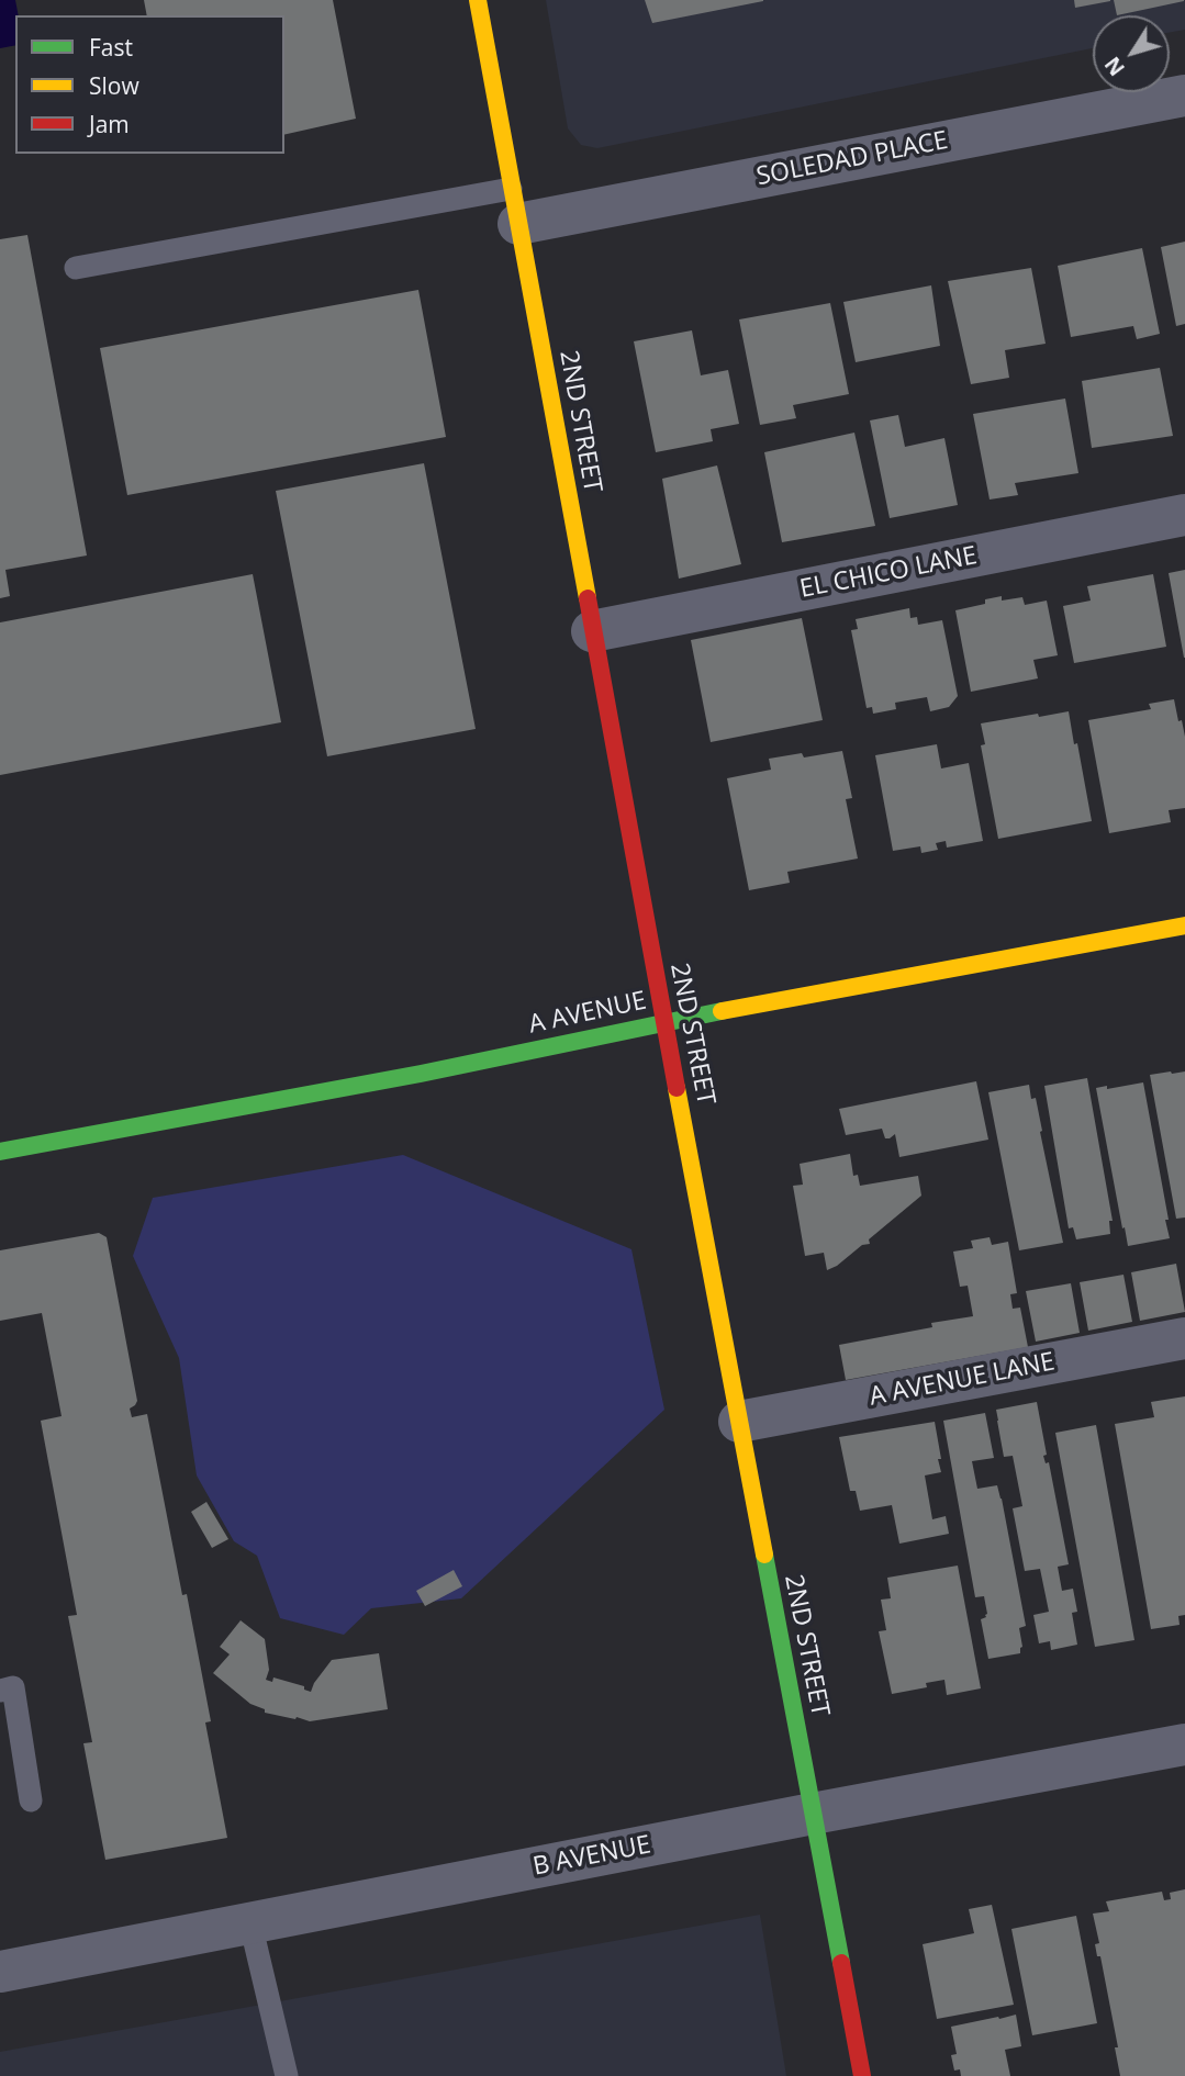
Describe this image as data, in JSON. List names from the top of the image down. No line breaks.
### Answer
{"streets":{"main road":["2ND STREET","A AVENUE"],"street":["SOLEDAD PLACE","EL CHICO LANE","A AVENUE LANE","B AVENUE"]},"crossings":[["SOLEDAD PLACE","2ND STREET"],["2ND STREET","EL CHICO LANE"],["2ND STREET","A AVENUE"],["2ND STREET","A AVENUE LANE"],["2ND STREET","B AVENUE"]],"legend":["Fast","Slow","Jam"],"north":"bottom left"}
